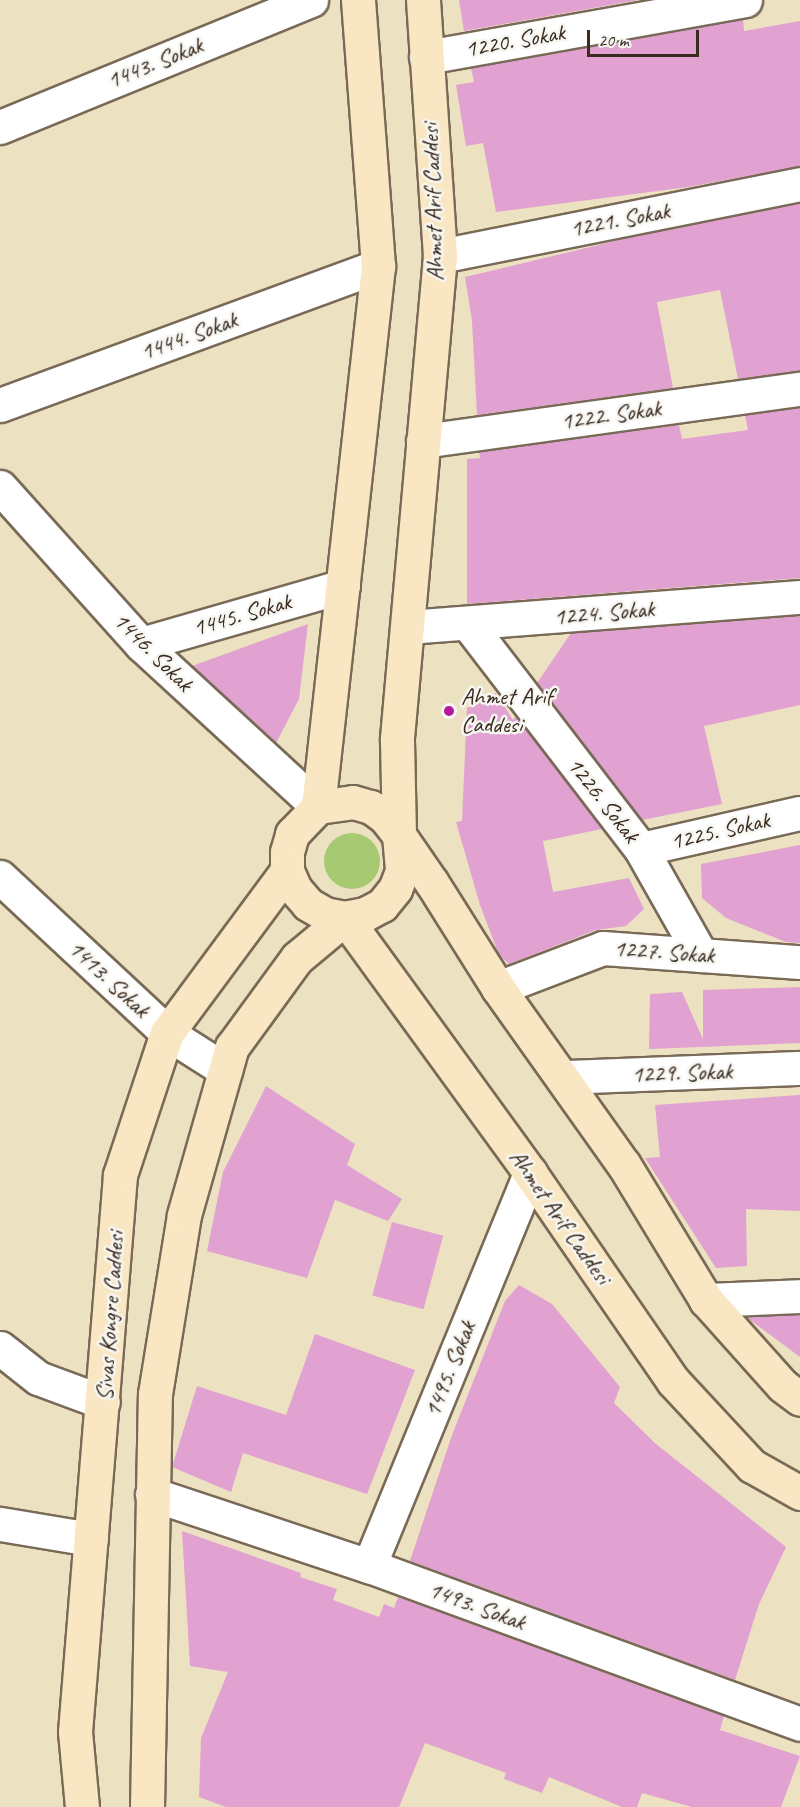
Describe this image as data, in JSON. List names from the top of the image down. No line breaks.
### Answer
{"streets":{"main road":["Ahmet Arif Caddesi","Sivas Kongre Caddesi"],"street":["1220. Sokak","1443. Sokak","1221. Sokak","1444. Sokak","1222. Sokak","1224. Sokak","1445. Sokak","1446. Sokak","1226. Sokak","1225. Sokak","1227. Sokak","1413. Sokak","1229. Sokak","1495. Sokak","1493. Sokak"]},"crossings":[["1220. Sokak","Ahmet Arif Caddesi"],["Ahmet Arif Caddesi","1221. Sokak"],["Ahmet Arif Caddesi","1222. Sokak"],["Ahmet Arif Caddesi","1224. Sokak"],["Ahmet Arif Caddesi","1446. Sokak"],["Ahmet Arif Caddesi","Sivas Kongre Caddesi"],["Ahmet Arif Caddesi","1495. Sokak"],["1224. Sokak","1226. Sokak"],["1445. Sokak","1446. Sokak"],["1446. Sokak","Sivas Kongre Caddesi"],["1226. Sokak","1225. Sokak"],["1226. Sokak","1227. Sokak"],["1413. Sokak","Sivas Kongre Caddesi"],["Sivas Kongre Caddesi","1493. Sokak"],["1495. Sokak","1493. Sokak"]],"places":["Ahmet Arif Caddesi"],"scale_bar":"20 m"}
